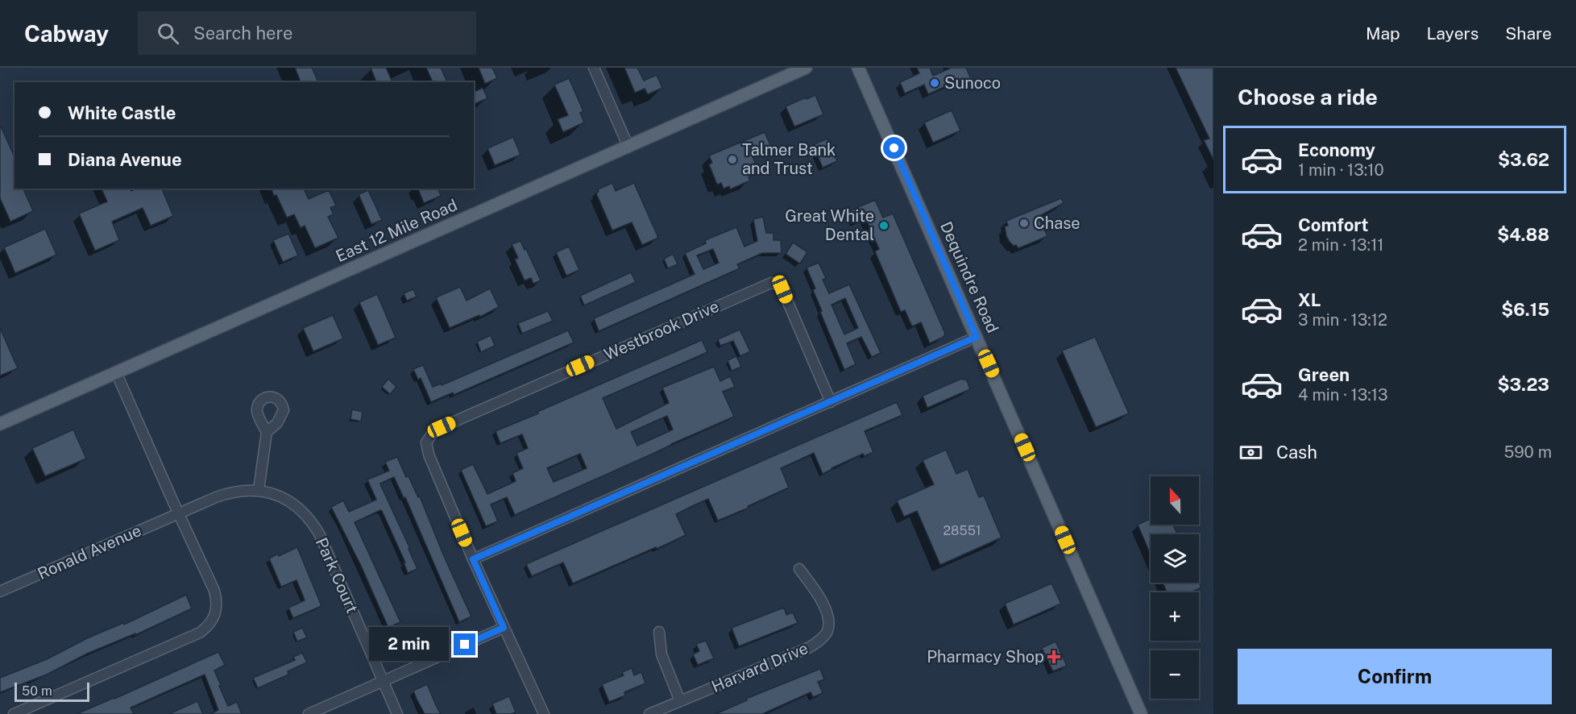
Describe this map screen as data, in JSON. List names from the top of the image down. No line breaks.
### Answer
{"streets":{"main road":["East 12 Mile Road","Dequindre Road"],"street":["Westbrook Drive","Ronald Avenue","Park Court","Harvard Drive"]},"crossings":[["Ronald Avenue","Park Court"]],"places":{"other":["Sunoco","Talmer Bank and Trust","Chase","Great White Dental"],"health":["Pharmacy Shop"]},"house_numbers":["28551"],"scale_bar":"50 m","north":"top","page":{"header":"Cabway","search":"Search here","nav":["Map","Layers","Share"],"heading":"Choose a ride","banner":["White Castle","Diana Avenue"],"list":[{"name":"Economy","note":"1 min · 13:10","value":"$3.62"},{"name":"Comfort","note":"2 min · 13:11","value":"$4.88"},{"name":"XL","note":"3 min · 13:12","value":"$6.15"},{"name":"Green","note":"4 min · 13:13","value":"$3.23"}],"pay":["Cash","590 m"],"map_buttons":["+","−"],"bubble":"2 min","buttons":"Confirm","scale":"50 m"}}
